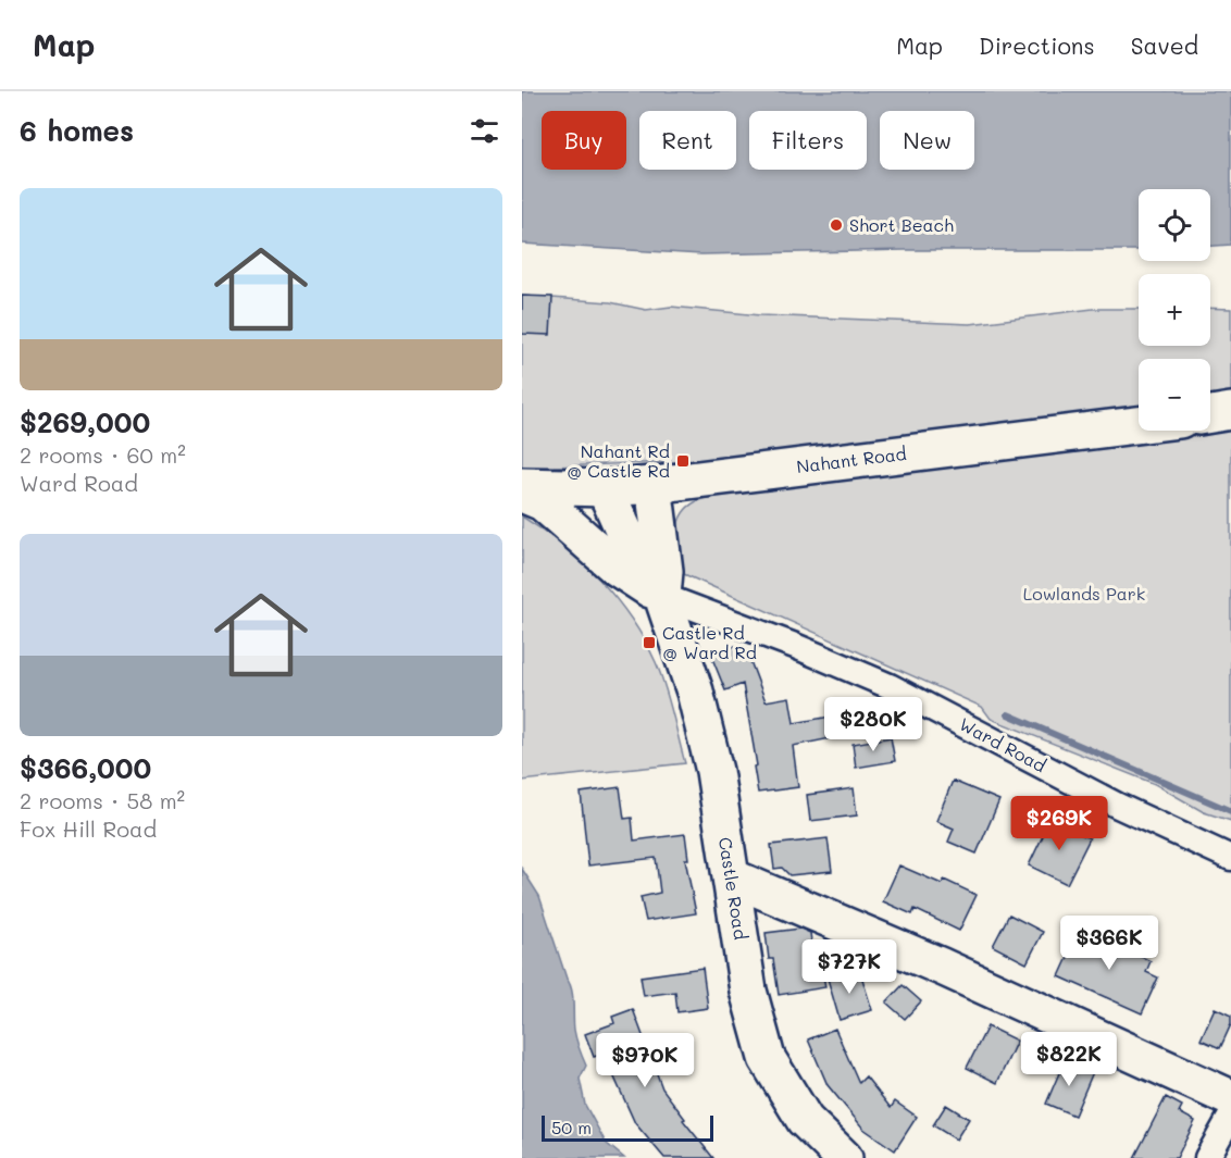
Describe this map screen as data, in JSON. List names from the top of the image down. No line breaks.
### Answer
{"streets":{"main road":["Nahant Road","Castle Road"],"street":["Ward Road"]},"crossings":[["Nahant Road","Castle Road"],["Ward Road","Castle Road"]],"parks":["Lowlands Park"],"places":{"other":["Short Beach"],"transit":["Nahant Rd @ Castle Rd","Castle Rd @ Ward Rd"]},"scale_bar":"50 m","page":{"header":"Map","nav":["Map","Directions","Saved"],"heading":"6 homes","chip":["Buy","Rent","Filters","New"],"list":[{"name":"$269,000","note":"2 rooms · 60 m² · Ward Road"},{"name":"$366,000","note":"2 rooms · 58 m² · Fox Hill Road"}],"map_buttons":["+","−"],"price":["$280K","$269K","$366K","$727K","$822K","$970K"],"scale":"50 m"}}
